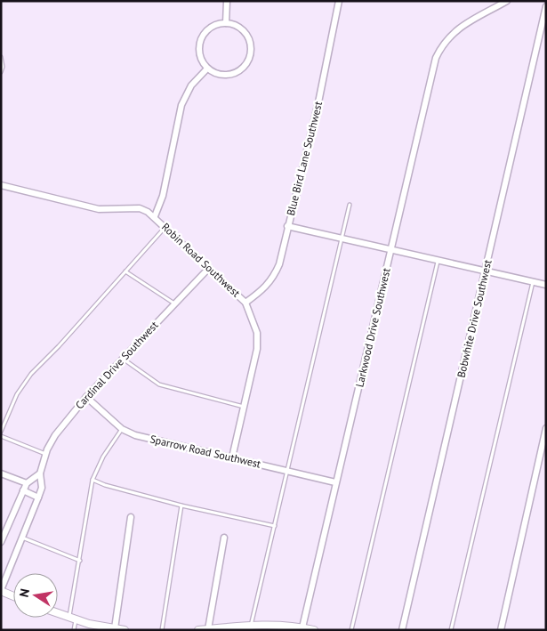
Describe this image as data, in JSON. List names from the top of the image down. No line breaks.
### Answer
{"streets":{"street":["Blue Bird Lane Southwest","Robin Road Southwest","Bobwhite Drive Southwest","Larkwood Drive Southwest","Cardinal Drive Southwest","Sparrow Road Southwest"]},"crossings":[["Blue Bird Lane Southwest","Robin Road Southwest"],["Robin Road Southwest","Cardinal Drive Southwest"],["Robin Road Southwest","Sparrow Road Southwest"],["Larkwood Drive Southwest","Sparrow Road Southwest"],["Cardinal Drive Southwest","Sparrow Road Southwest"]],"north":"left"}
